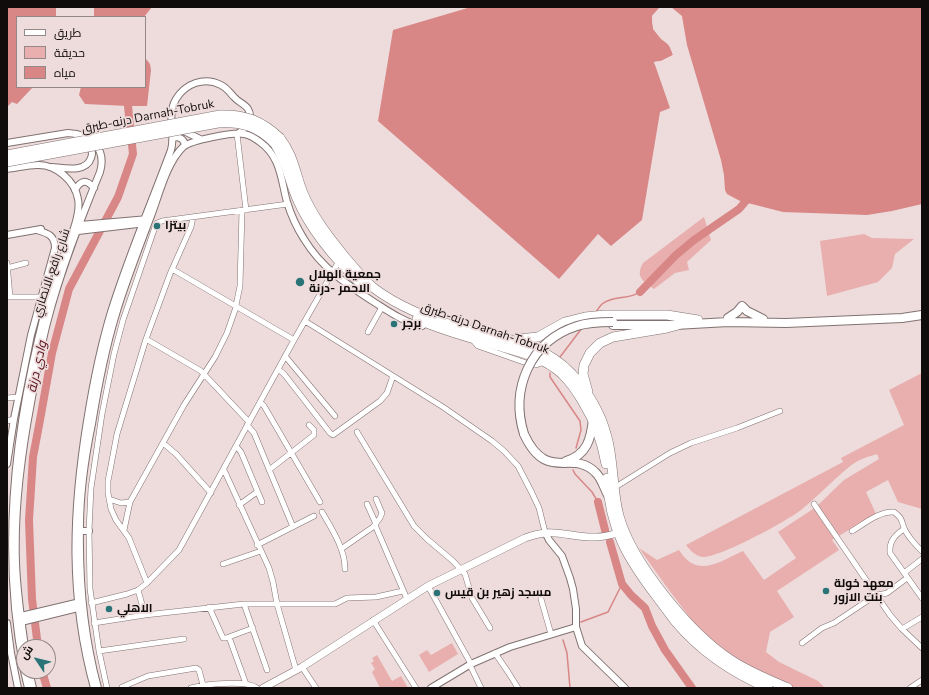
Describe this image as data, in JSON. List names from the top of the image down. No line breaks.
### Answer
{"streets":{"highway":["درنه-طبرق Darnah-Tobruk"],"street":["شارع رافع الانصاري"]},"water":["وادي درنة"],"places":["بيتزا","جمعية الهلال الاحمر -درنة","برجر","معهد خولة بنت الازور","مسجد زهير بن قيس","الاهلي"],"legend":["طريق","حديقة","مياه"],"north":"top left"}
